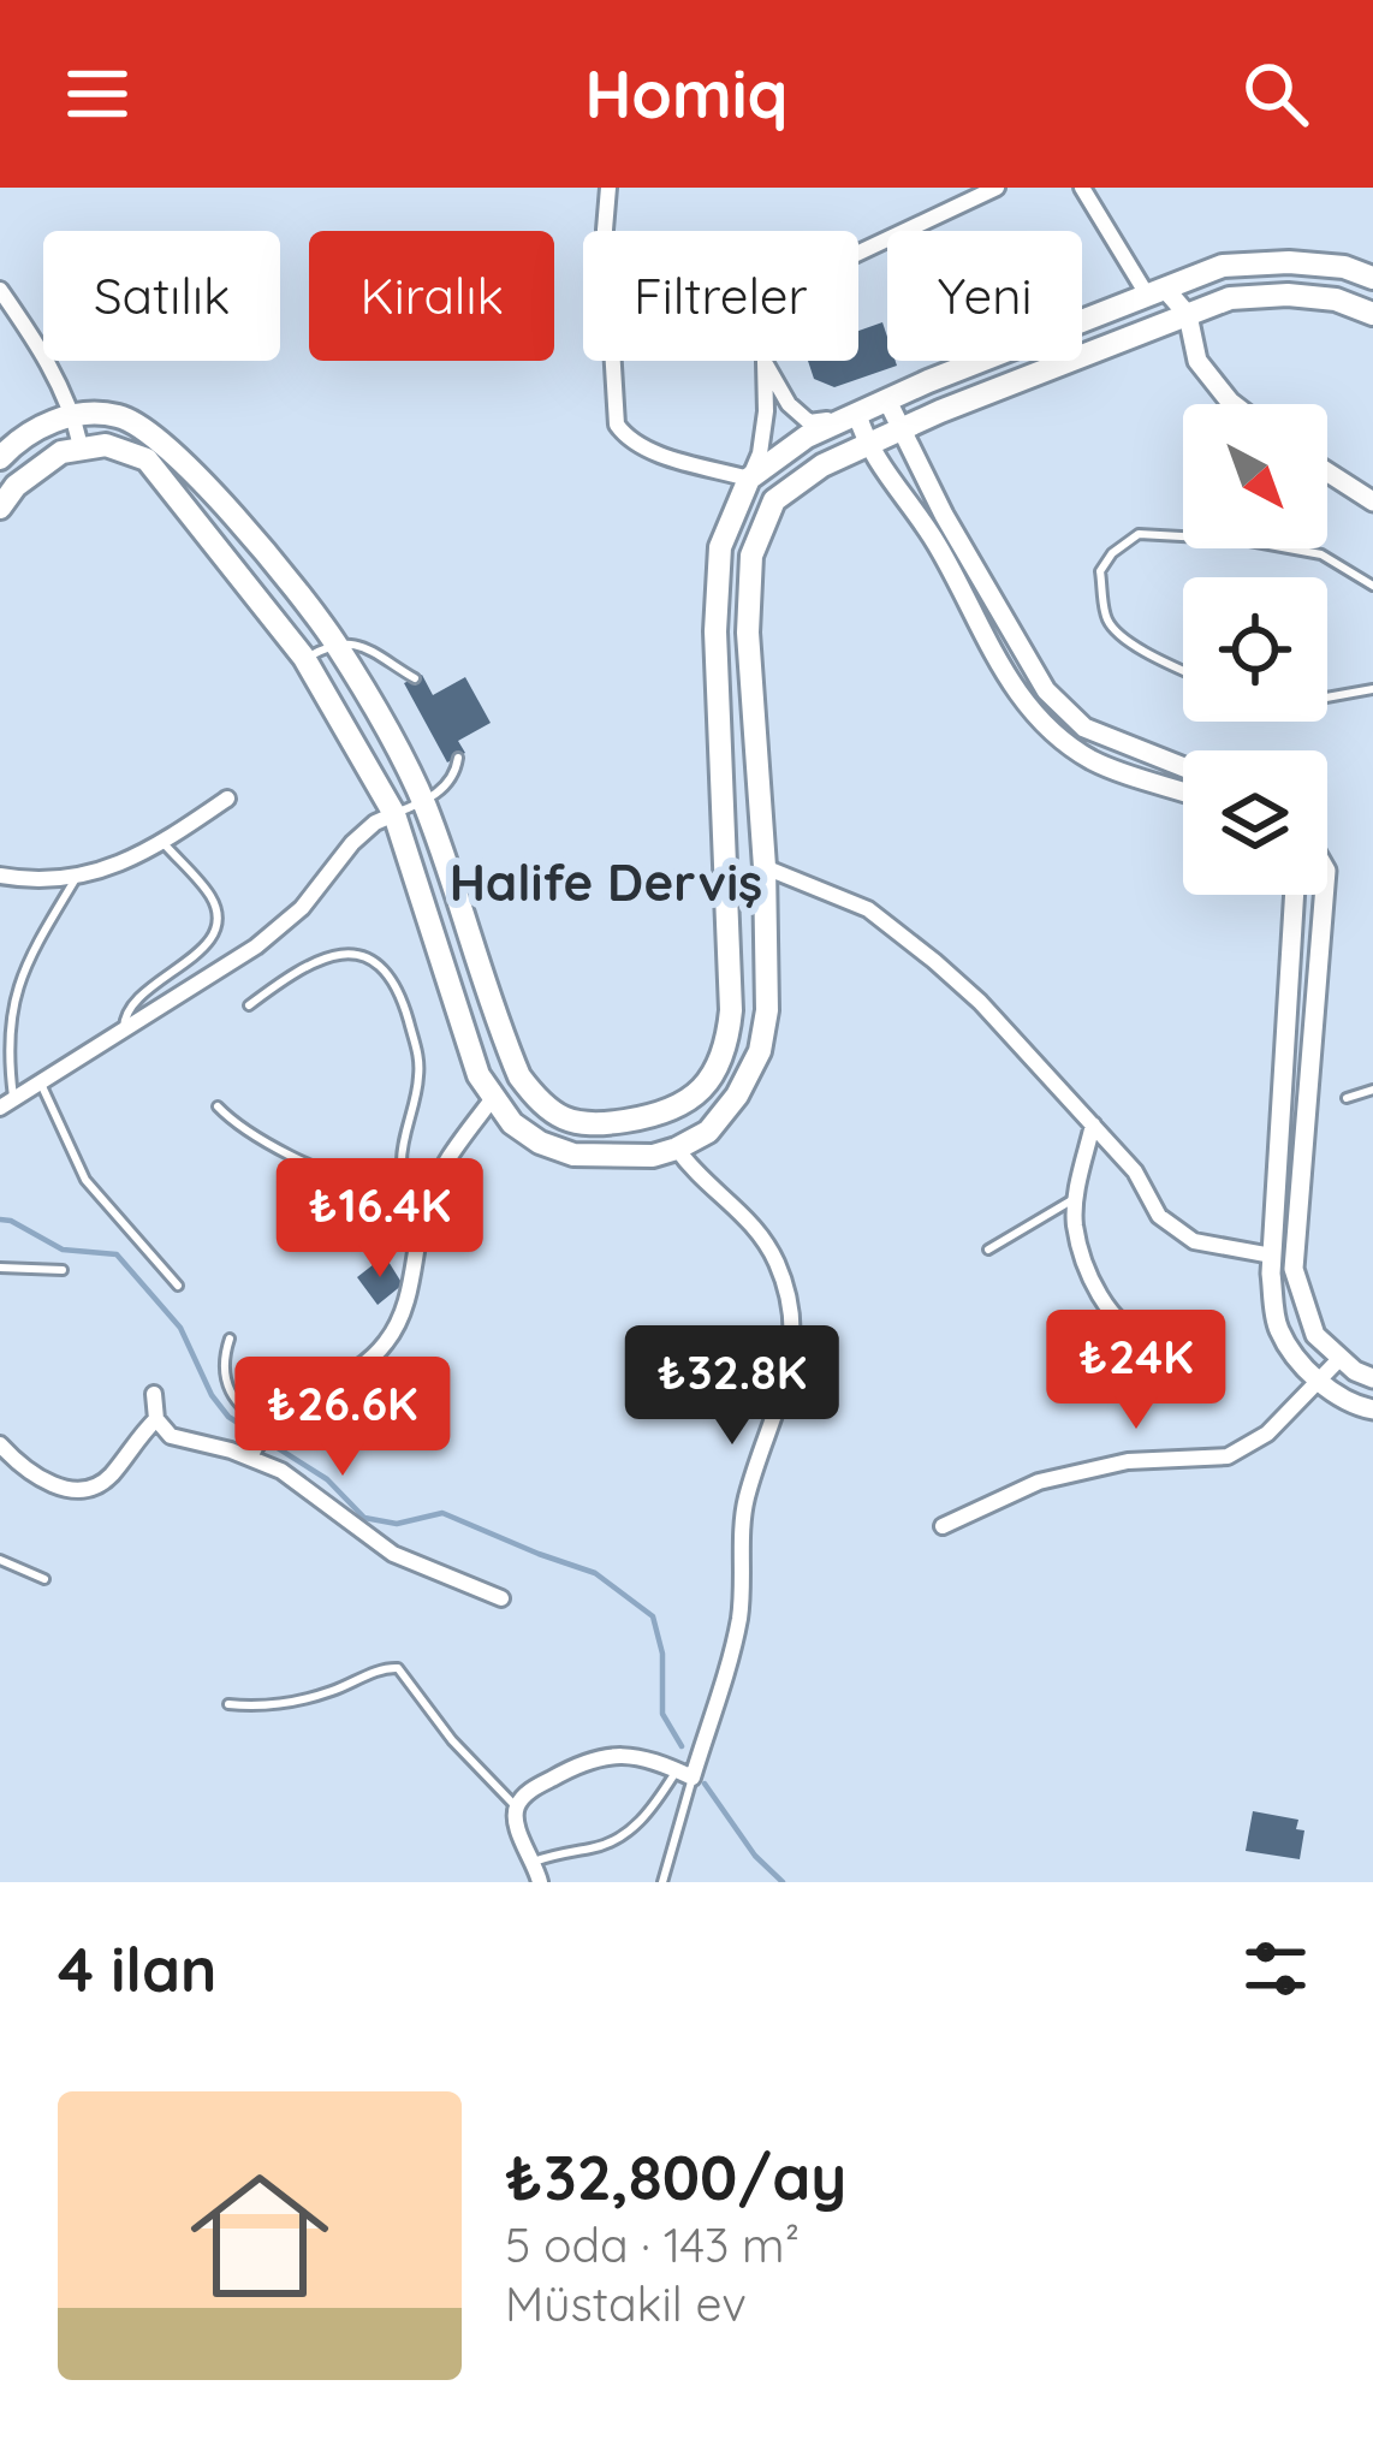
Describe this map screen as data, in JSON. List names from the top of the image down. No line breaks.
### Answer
{"districts":["Halife Derviş"],"north":"bottom right","page":{"header":"Homiq","chip":["Satılık","Kiralık","Filtreler","Yeni"],"price":["₺16.4K","₺24K","₺32.8K","₺26.6K"],"heading":"4 ilan","list":[{"name":"₺32,800/ay","note":"5 oda · 143 m² · Müstakil ev"}]}}
